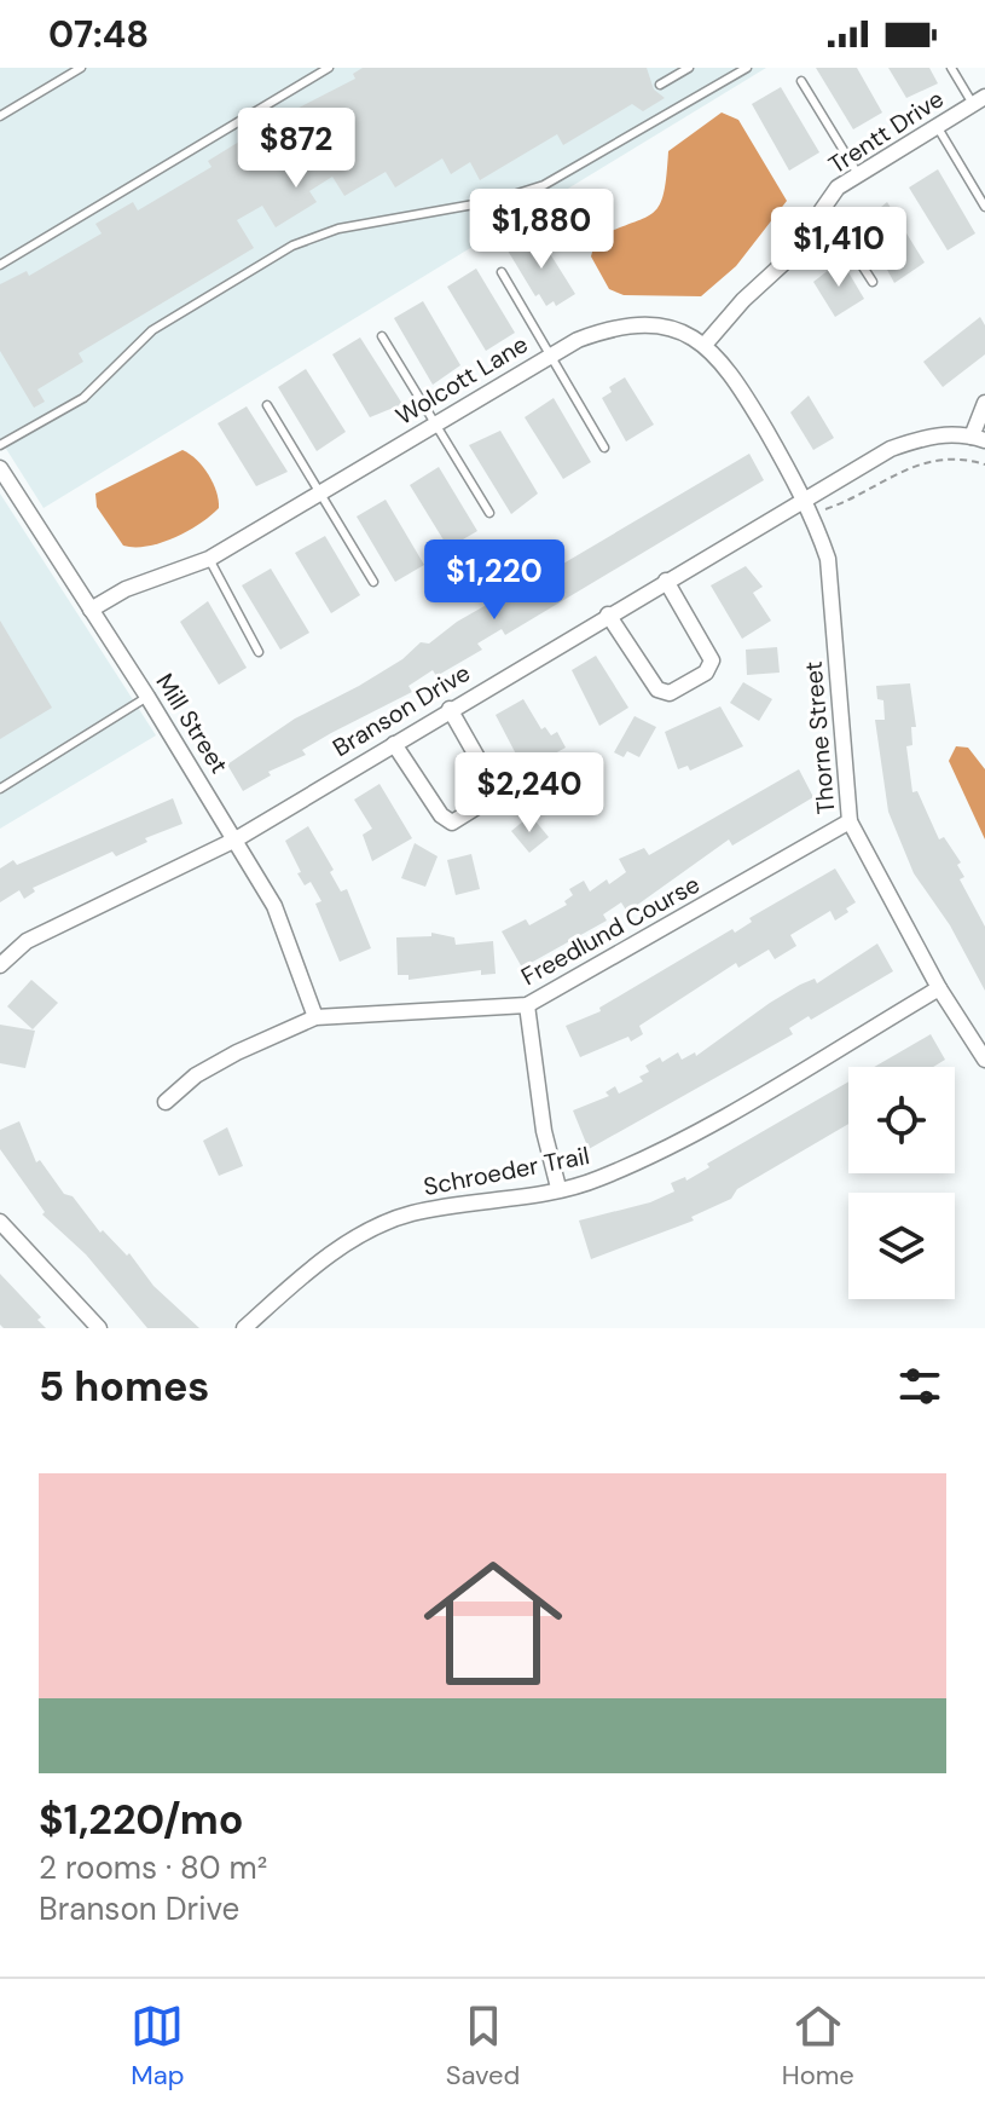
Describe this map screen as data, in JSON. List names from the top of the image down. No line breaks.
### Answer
{"streets":{"street":["Trentt Drive","Wolcott Lane","Branson Drive","Mill Street","Thorne Street","Freedlund Course","Schroeder Trail"]},"crossings":[["Trentt Drive","Wolcott Lane"],["Wolcott Lane","Branson Drive"],["Wolcott Lane","Mill Street"],["Wolcott Lane","Thorne Street"],["Branson Drive","Mill Street"],["Branson Drive","Thorne Street"],["Mill Street","Freedlund Course"],["Thorne Street","Freedlund Course"],["Thorne Street","Schroeder Trail"]],"page":{"status":"07:48","price":["$872","$1,880","$1,410","$1,220","$2,240"],"heading":"5 homes","list":[{"name":"$1,220/mo","note":"2 rooms · 80 m² · Branson Drive"}],"tabs":["Map","Saved","Home"]}}
